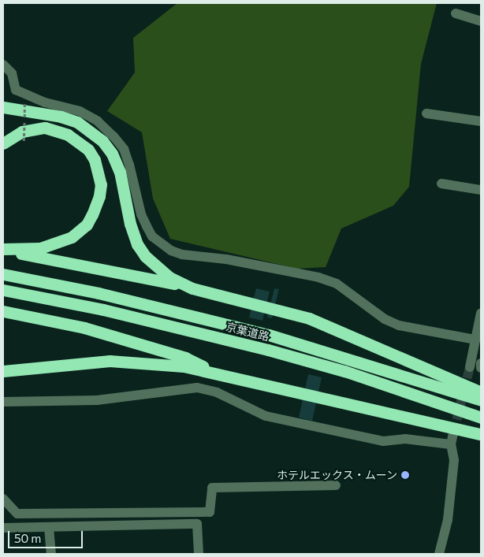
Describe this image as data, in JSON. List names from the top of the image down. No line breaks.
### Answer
{"streets":{"highway":["京葉道路"]},"places":["ホテルエックス・ムーン"],"scale_bar":"50 m"}
